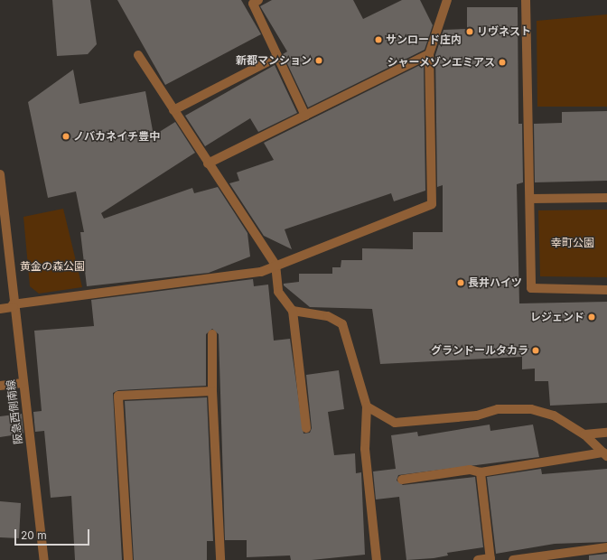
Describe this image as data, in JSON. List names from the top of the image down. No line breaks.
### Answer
{"streets":{"street":["阪急西側南線"]},"parks":["幸町公園","黄金の森公園"],"places":["リヴネスト","サンロード庄内","新都マンション","シャーメゾンエミアス","ノバカネイチ豊中","長井ハイツ","レジェンド","グランドールタカラ"],"scale_bar":"20 m"}
